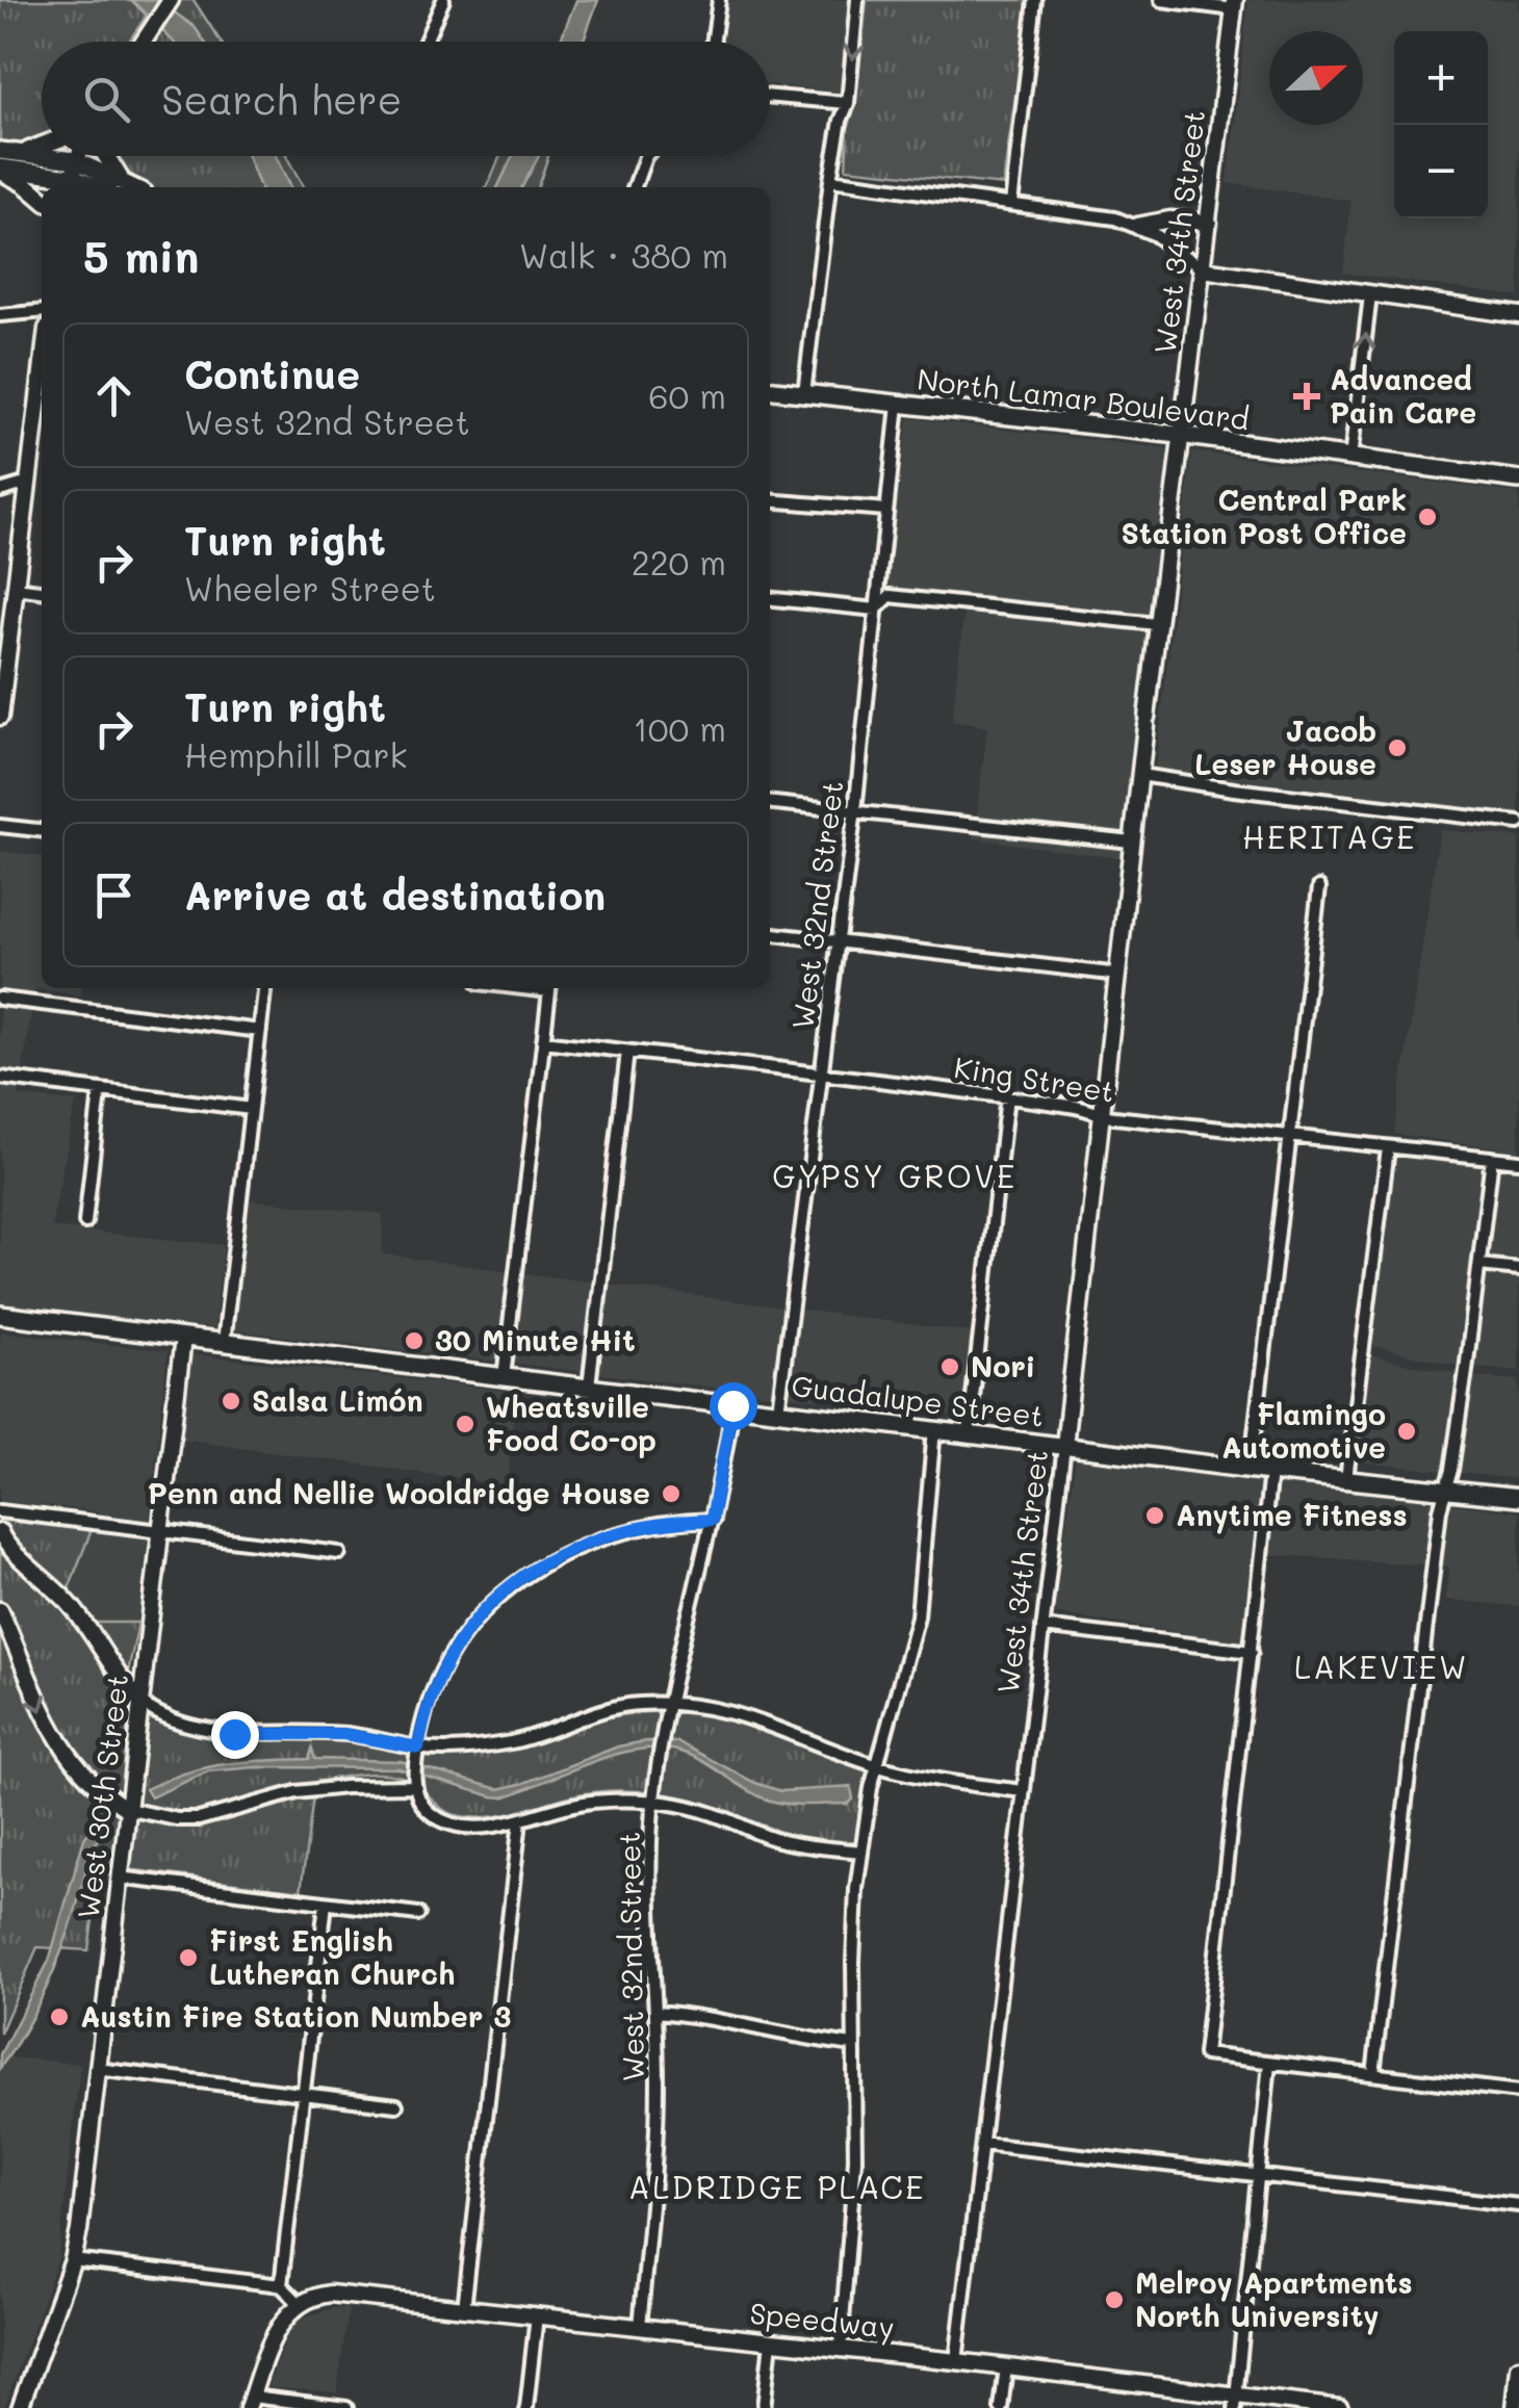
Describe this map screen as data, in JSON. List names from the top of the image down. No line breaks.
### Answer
{"streets":{"main road":["North Lamar Boulevard","Guadalupe Street"],"street":["West 34th Street","West 32nd Street","King Street","West 30th Street","Speedway"]},"crossings":[["West 34th Street","North Lamar Boulevard"],["West 34th Street","King Street"],["West 34th Street","Guadalupe Street"],["West 34th Street","Speedway"],["North Lamar Boulevard","West 32nd Street"],["West 32nd Street","King Street"],["West 32nd Street","Guadalupe Street"],["West 32nd Street","Speedway"],["Guadalupe Street","West 30th Street"]],"districts":["HERITAGE","GYPSY GROVE","LAKEVIEW","ALDRIDGE PLACE"],"places":{"health":["Advanced Pain Care"],"other":["Central Park Station Post Office","Jacob Leser House","30 Minute Hit","Nori","Salsa Limón","Wheatsville Food Co-op","Flamingo Automotive","Penn and Nellie Wooldridge House","Anytime Fitness","First English Lutheran Church","Austin Fire Station Number 3","Melroy Apartments North University"]},"north":"right","page":{"map_buttons":["+","−"],"search":"Search here","heading":["5 min","Walk · 380 m"],"list":[["Continue","West 32nd Street","60 m"],["Turn right","Wheeler Street","220 m"],["Turn right","Hemphill Park","100 m"],"Arrive at destination"]}}
